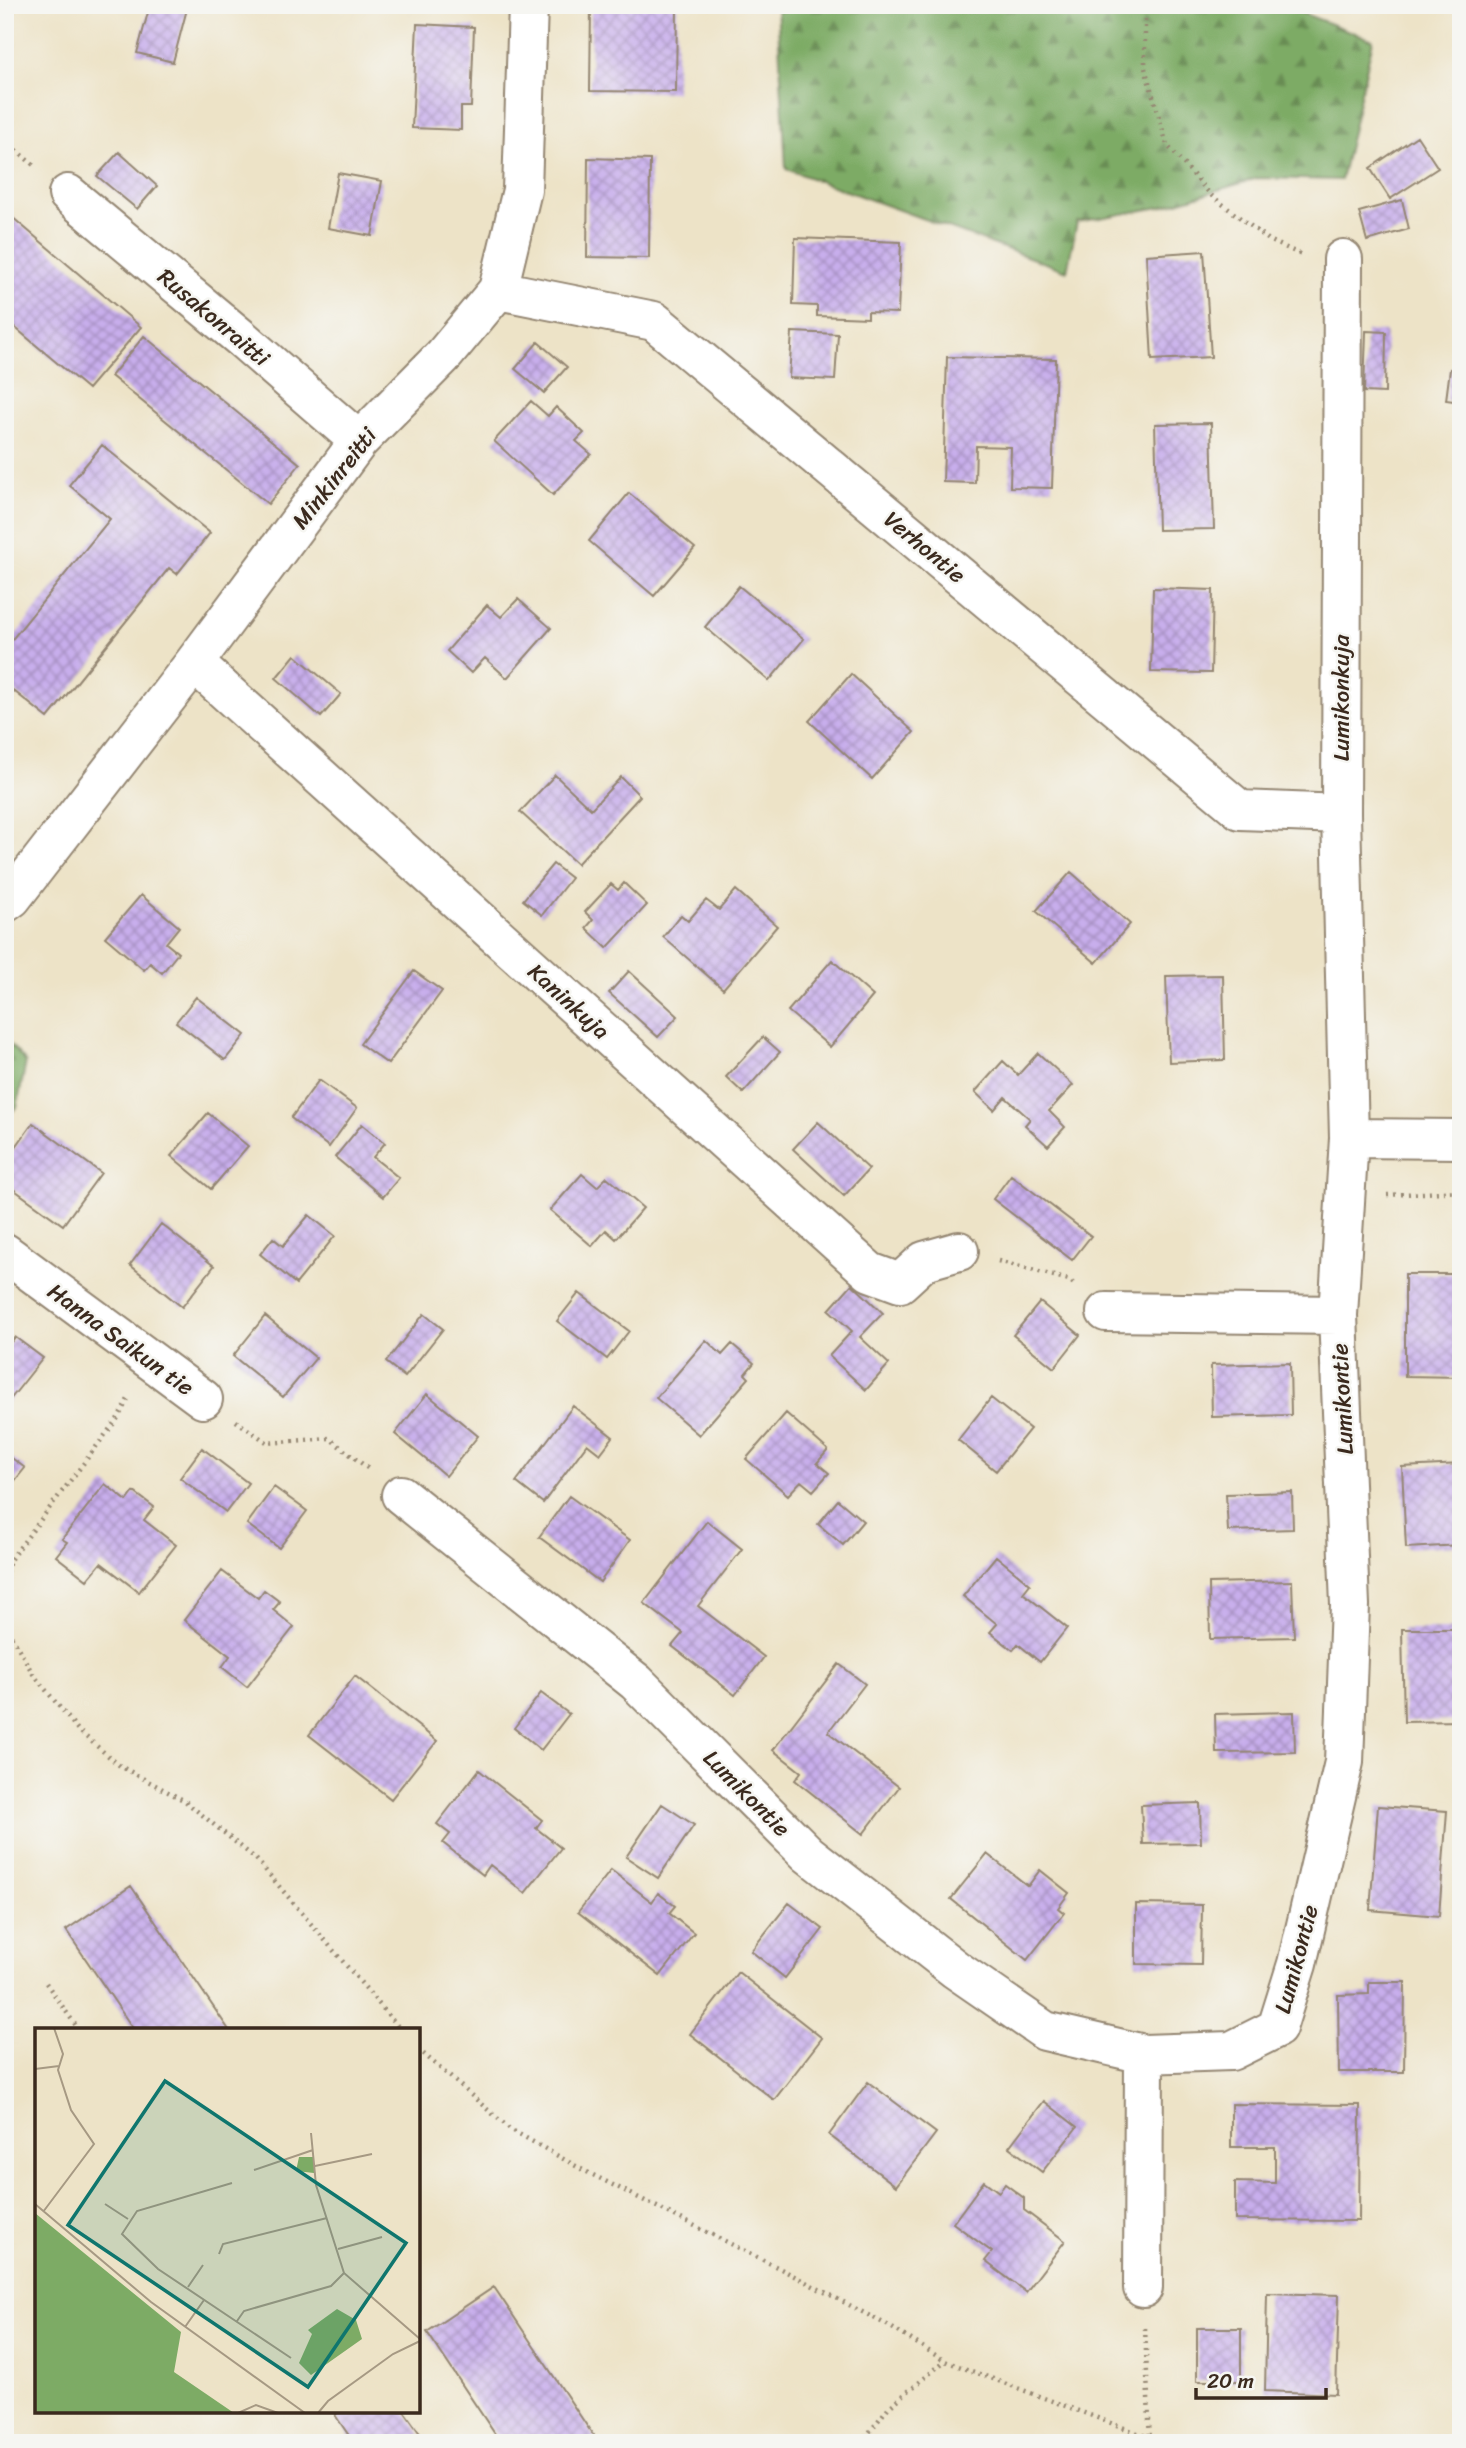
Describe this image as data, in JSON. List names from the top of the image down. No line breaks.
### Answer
{"streets":{"street":["Rusakonraitti","Minkinreitti","Verhontie","Lumikonkuja","Kaninkuja","Hanna Saikun tie","Lumikontie"]},"crossings":[["Rusakonraitti","Minkinreitti"],["Minkinreitti","Verhontie"],["Minkinreitti","Kaninkuja"],["Verhontie","Lumikonkuja"],["Lumikonkuja","Lumikontie"]],"scale_bar":"20 m"}
